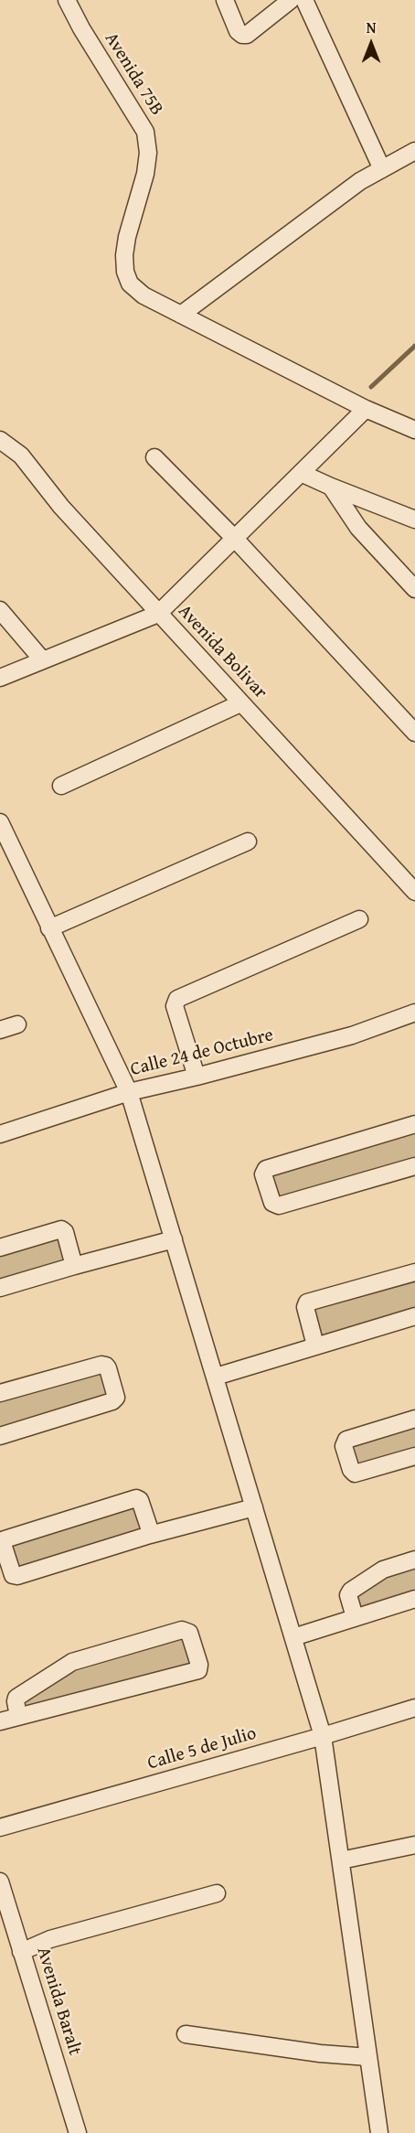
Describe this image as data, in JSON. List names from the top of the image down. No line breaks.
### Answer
{"streets":{"street":["Avenida 75B","Avenida Bolivar","Calle 24 de Octubre","Calle 5 de Julio","Avenida Baralt"]},"north":"top"}
